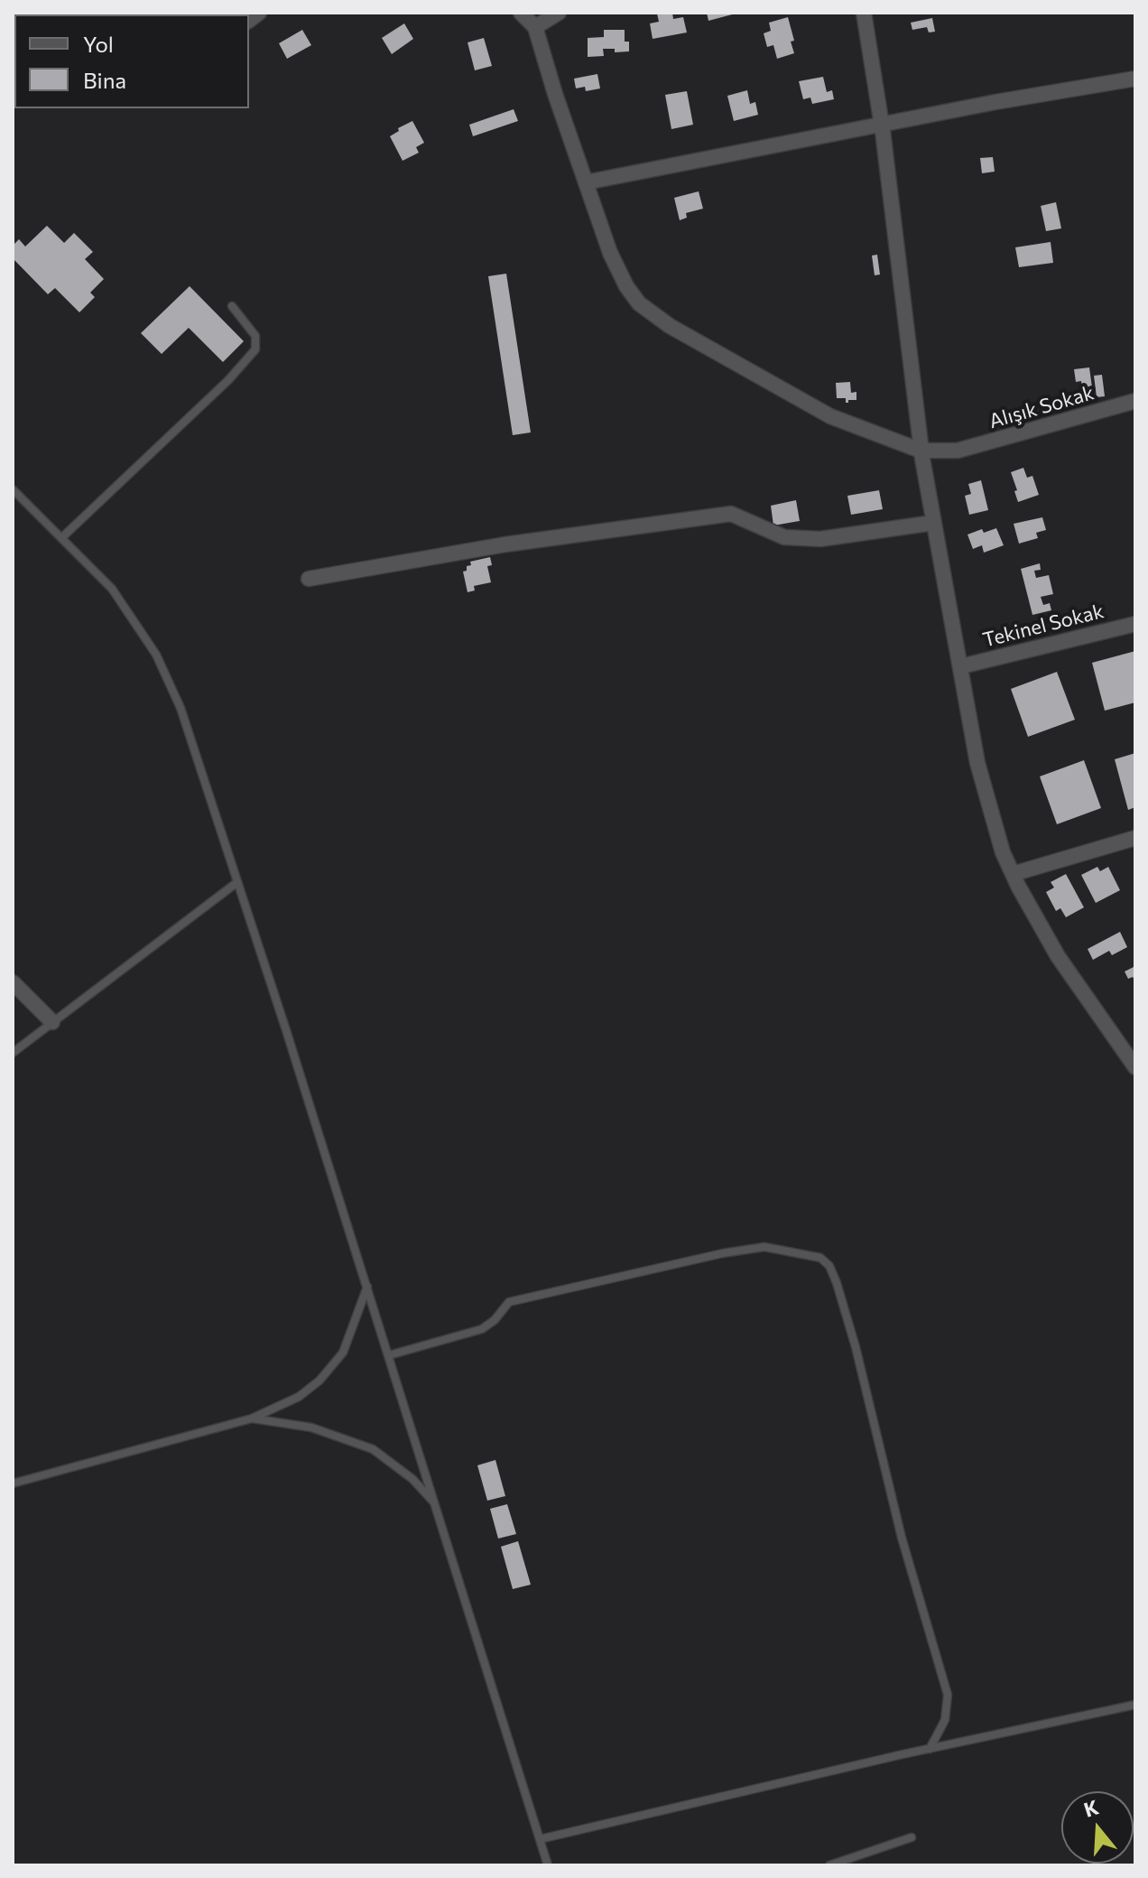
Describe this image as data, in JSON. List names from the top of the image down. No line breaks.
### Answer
{"streets":{"street":["Alışık Sokak","Tekinel Sokak"]},"legend":["Yol","Bina"],"north":"top"}
